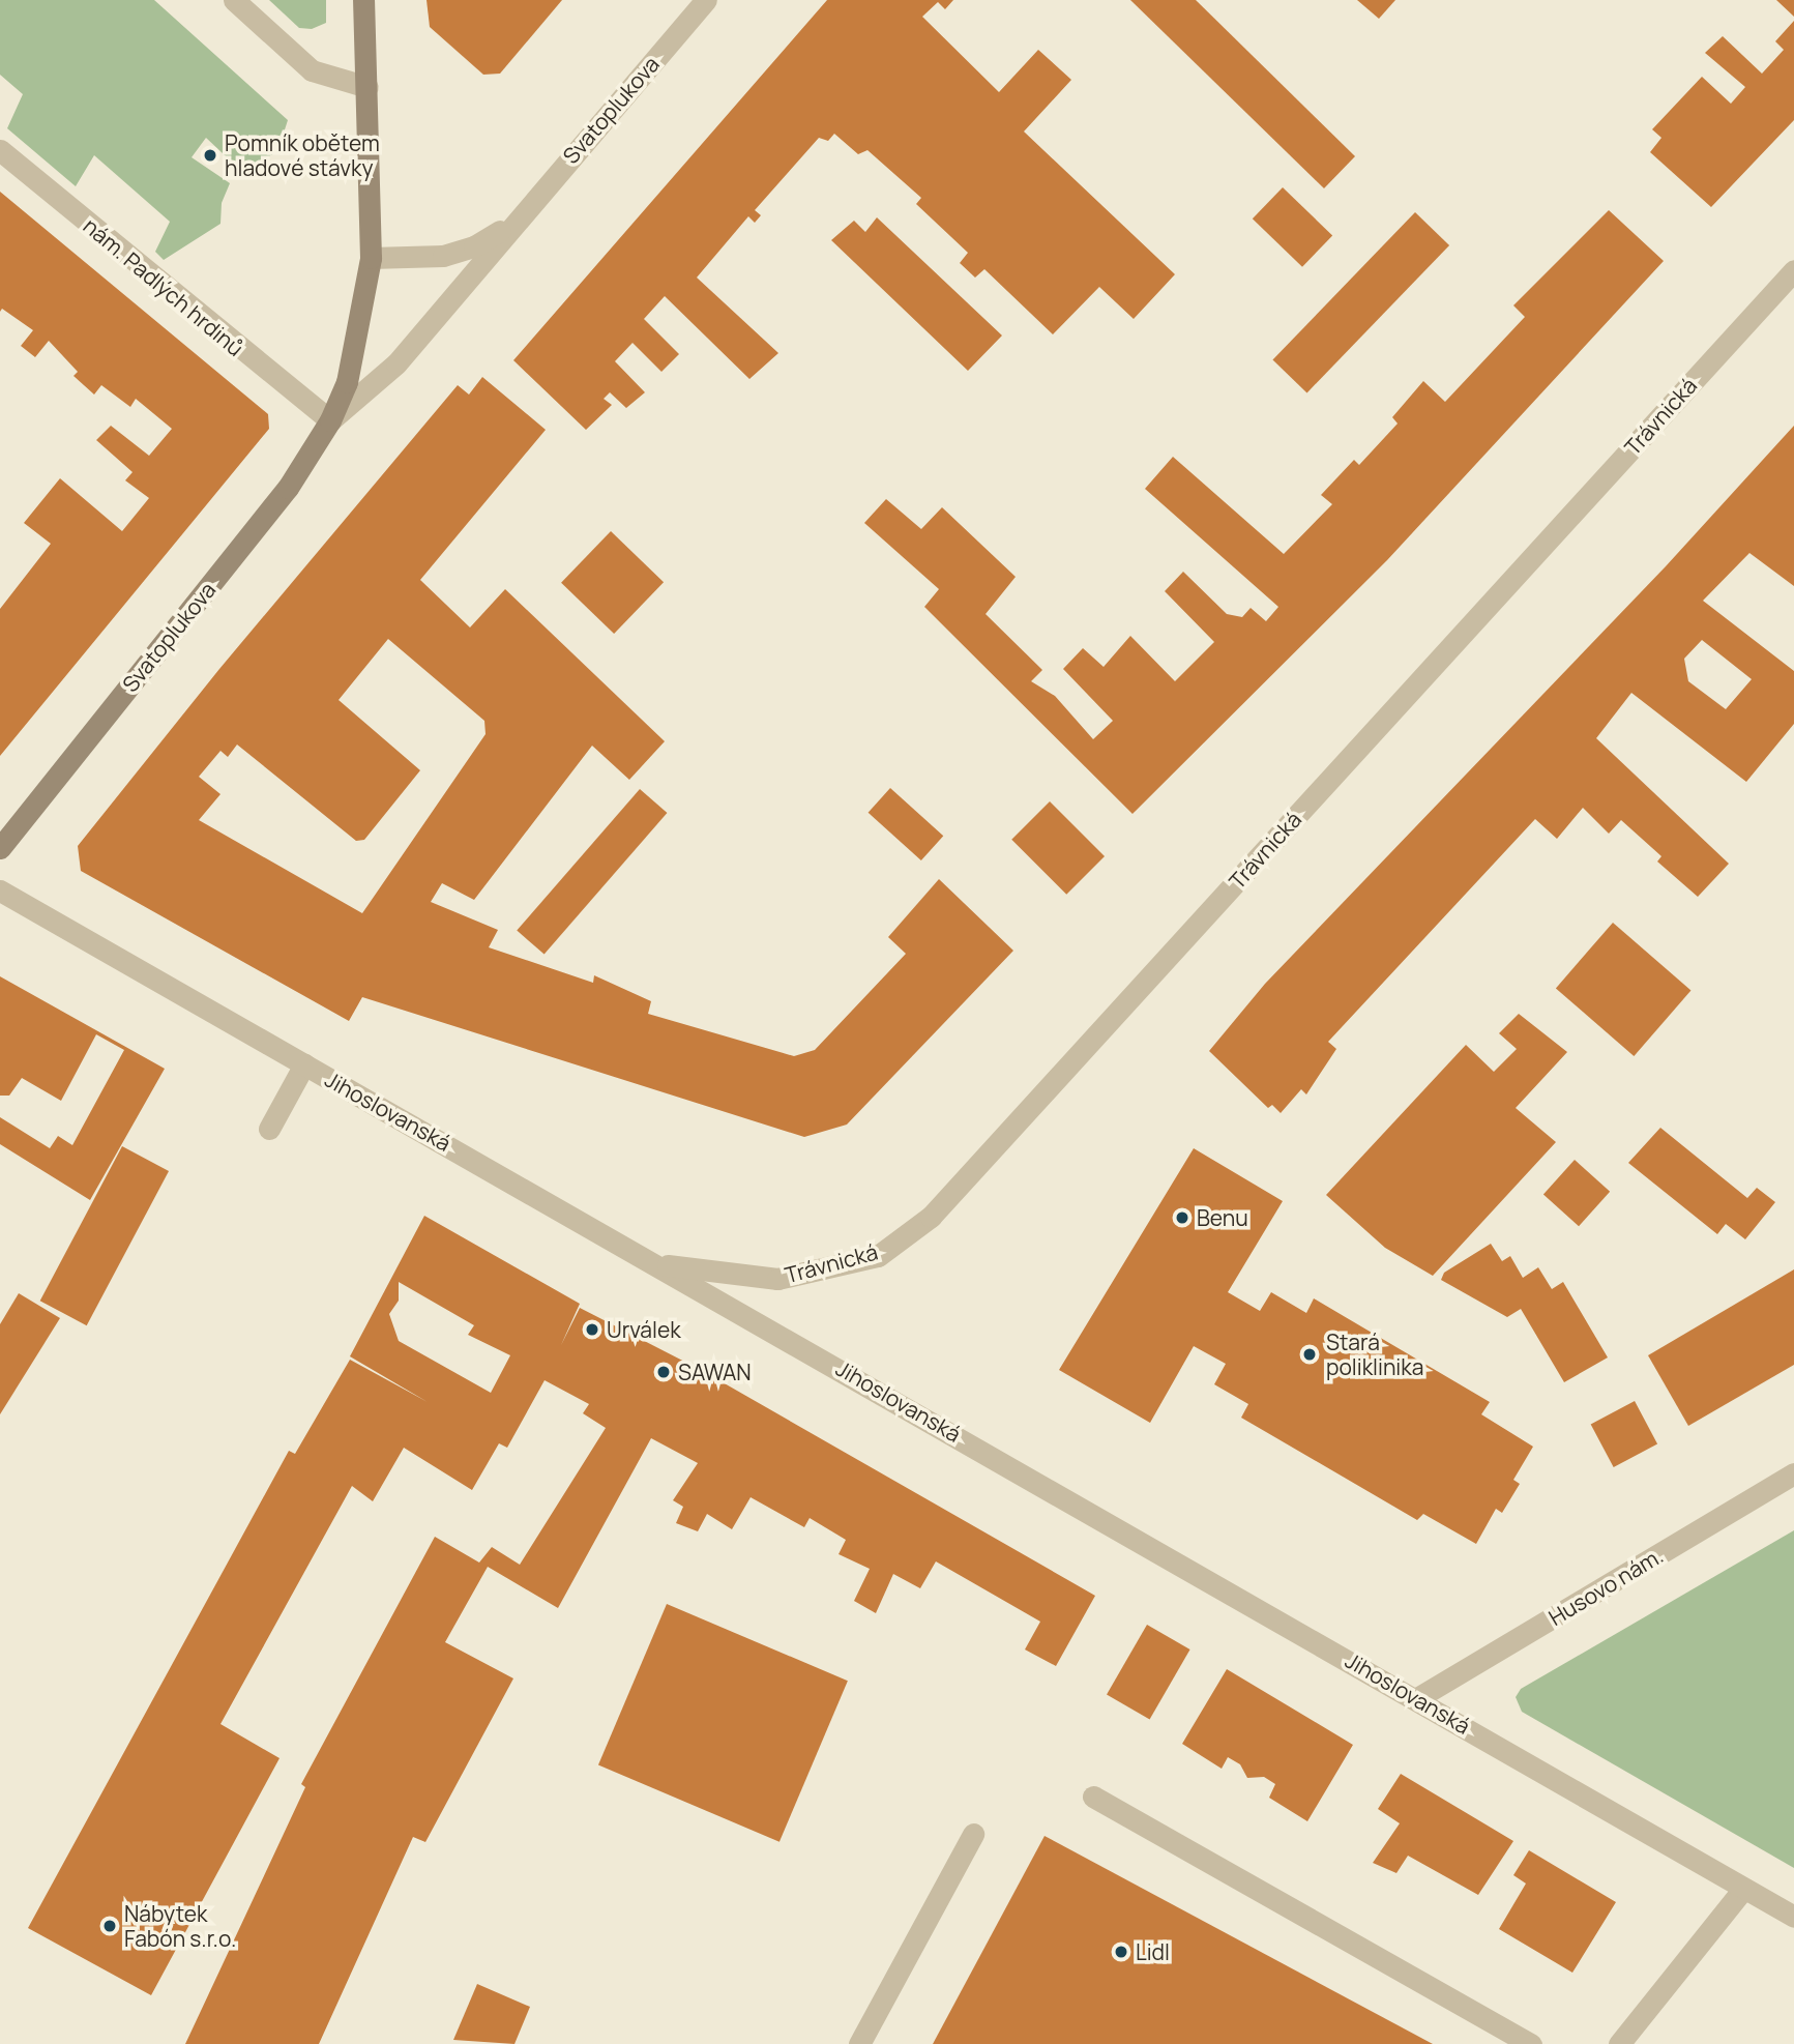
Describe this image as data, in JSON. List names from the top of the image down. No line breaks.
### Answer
{"streets":{"street":["Svatoplukova","nám. Padlých hrdinů","Trávnická","Jihoslovanská","Husovo nám."]},"crossings":[["Svatoplukova","nám. Padlých hrdinů"],["Trávnická","Jihoslovanská"],["Jihoslovanská","Husovo nám."]],"places":["Pomník obětem hladové stávky","Benu","Urválek","Stará poliklinika","SAWAN","Nábytek Fabón s.r.o.","Lidl"]}
